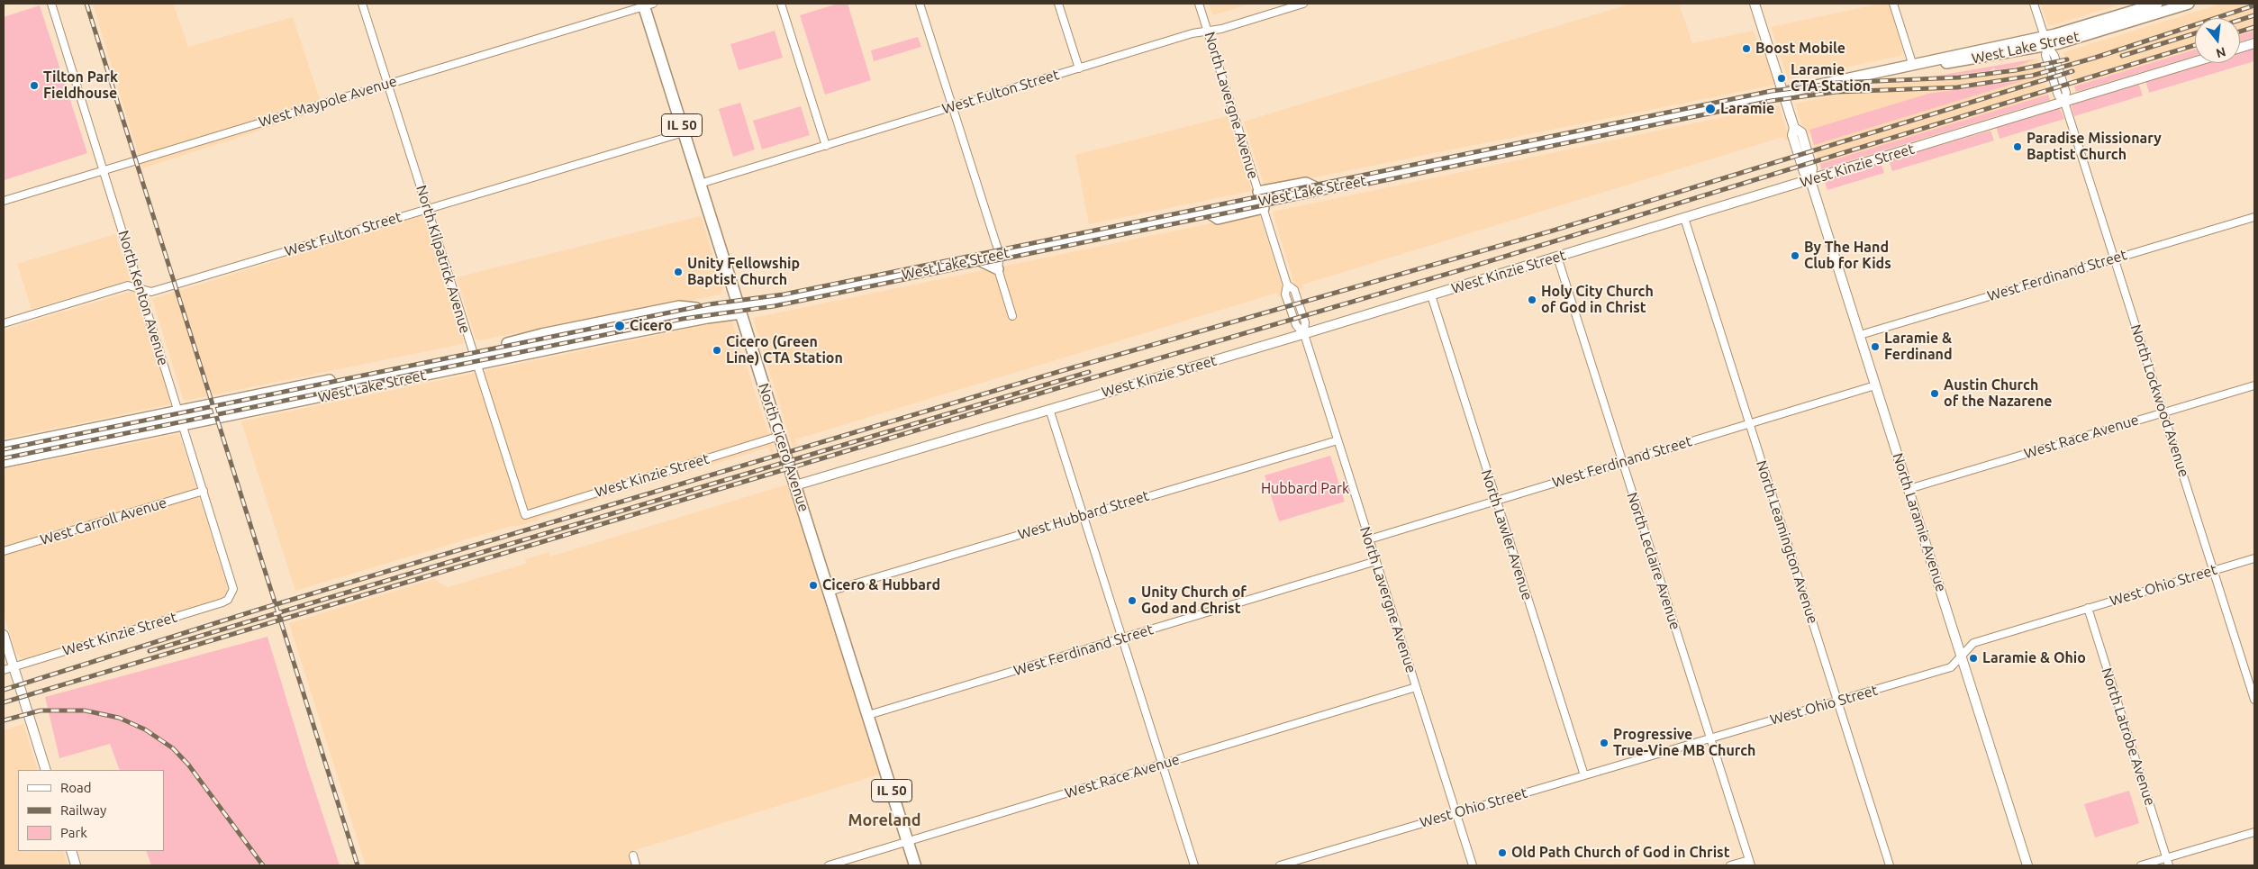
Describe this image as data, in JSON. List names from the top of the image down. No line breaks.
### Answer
{"streets":{"main road":["West Lake Street","IL 50","North Cicero Avenue"],"street":["West Fulton Street","West Maypole Avenue","North Lavergne Avenue","West Kinzie Street","North Kilpatrick Avenue","West Ferdinand Street","North Kenton Avenue","North Lockwood Avenue","West Race Avenue","West Hubbard Street","West Carroll Avenue","North Laramie Avenue","North Lawler Avenue","North Leamington Avenue","North Leclaire Avenue","West Ohio Street","North Latrobe Avenue"]},"crossings":[["West Lake Street","North Lavergne Avenue"],["West Lake Street","North Kilpatrick Avenue"],["West Lake Street","North Kenton Avenue"],["West Lake Street","North Lockwood Avenue"],["West Lake Street","North Cicero Avenue"],["West Lake Street","North Laramie Avenue"],["West Fulton Street","North Lavergne Avenue"],["West Fulton Street","North Kilpatrick Avenue"],["West Fulton Street","North Kenton Avenue"],["West Fulton Street","North Cicero Avenue"],["West Maypole Avenue","North Kilpatrick Avenue"],["West Maypole Avenue","North Kenton Avenue"],["West Maypole Avenue","North Cicero Avenue"],["North Lavergne Avenue","West Kinzie Street"],["North Lavergne Avenue","West Ferdinand Street"],["North Lavergne Avenue","West Race Avenue"],["North Lavergne Avenue","West Hubbard Street"],["North Lavergne Avenue","West Ohio Street"],["West Kinzie Street","North Kilpatrick Avenue"],["West Kinzie Street","North Kenton Avenue"],["West Kinzie Street","North Lockwood Avenue"],["West Kinzie Street","North Cicero Avenue"],["West Kinzie Street","North Laramie Avenue"],["West Kinzie Street","North Lawler Avenue"],["West Kinzie Street","North Leamington Avenue"],["West Kinzie Street","North Leclaire Avenue"],["West Ferdinand Street","North Lockwood Avenue"],["West Ferdinand Street","North Cicero Avenue"],["West Ferdinand Street","North Laramie Avenue"],["West Ferdinand Street","North Lawler Avenue"],["West Ferdinand Street","North Leamington Avenue"],["West Ferdinand Street","North Leclaire Avenue"],["North Kenton Avenue","West Carroll Avenue"],["North Lockwood Avenue","West Race Avenue"],["North Lockwood Avenue","West Ohio Street"],["West Race Avenue","North Cicero Avenue"],["West Race Avenue","North Laramie Avenue"],["North Cicero Avenue","West Hubbard Street"],["North Laramie Avenue","West Ohio Street"],["North Lawler Avenue","West Ohio Street"],["North Leamington Avenue","West Ohio Street"],["North Leclaire Avenue","West Ohio Street"],["West Ohio Street","North Latrobe Avenue"]],"districts":["Moreland"],"parks":["Hubbard Park"],"places":["Boost Mobile","Laramie CTA Station","Tilton Park Fieldhouse","Laramie","Paradise Missionary Baptist Church","By The Hand Club for Kids","Unity Fellowship Baptist Church","Holy City Church of God in Christ","Cicero","Laramie & Ferdinand","Cicero (Green Line) CTA Station","Austin Church of the Nazarene","Cicero & Hubbard","Unity Church of God and Christ","Laramie & Ohio","Progressive True-Vine MB Church","Old Path Church of God in Christ"],"legend":["Road","Railway","Park"],"north":"bottom"}
